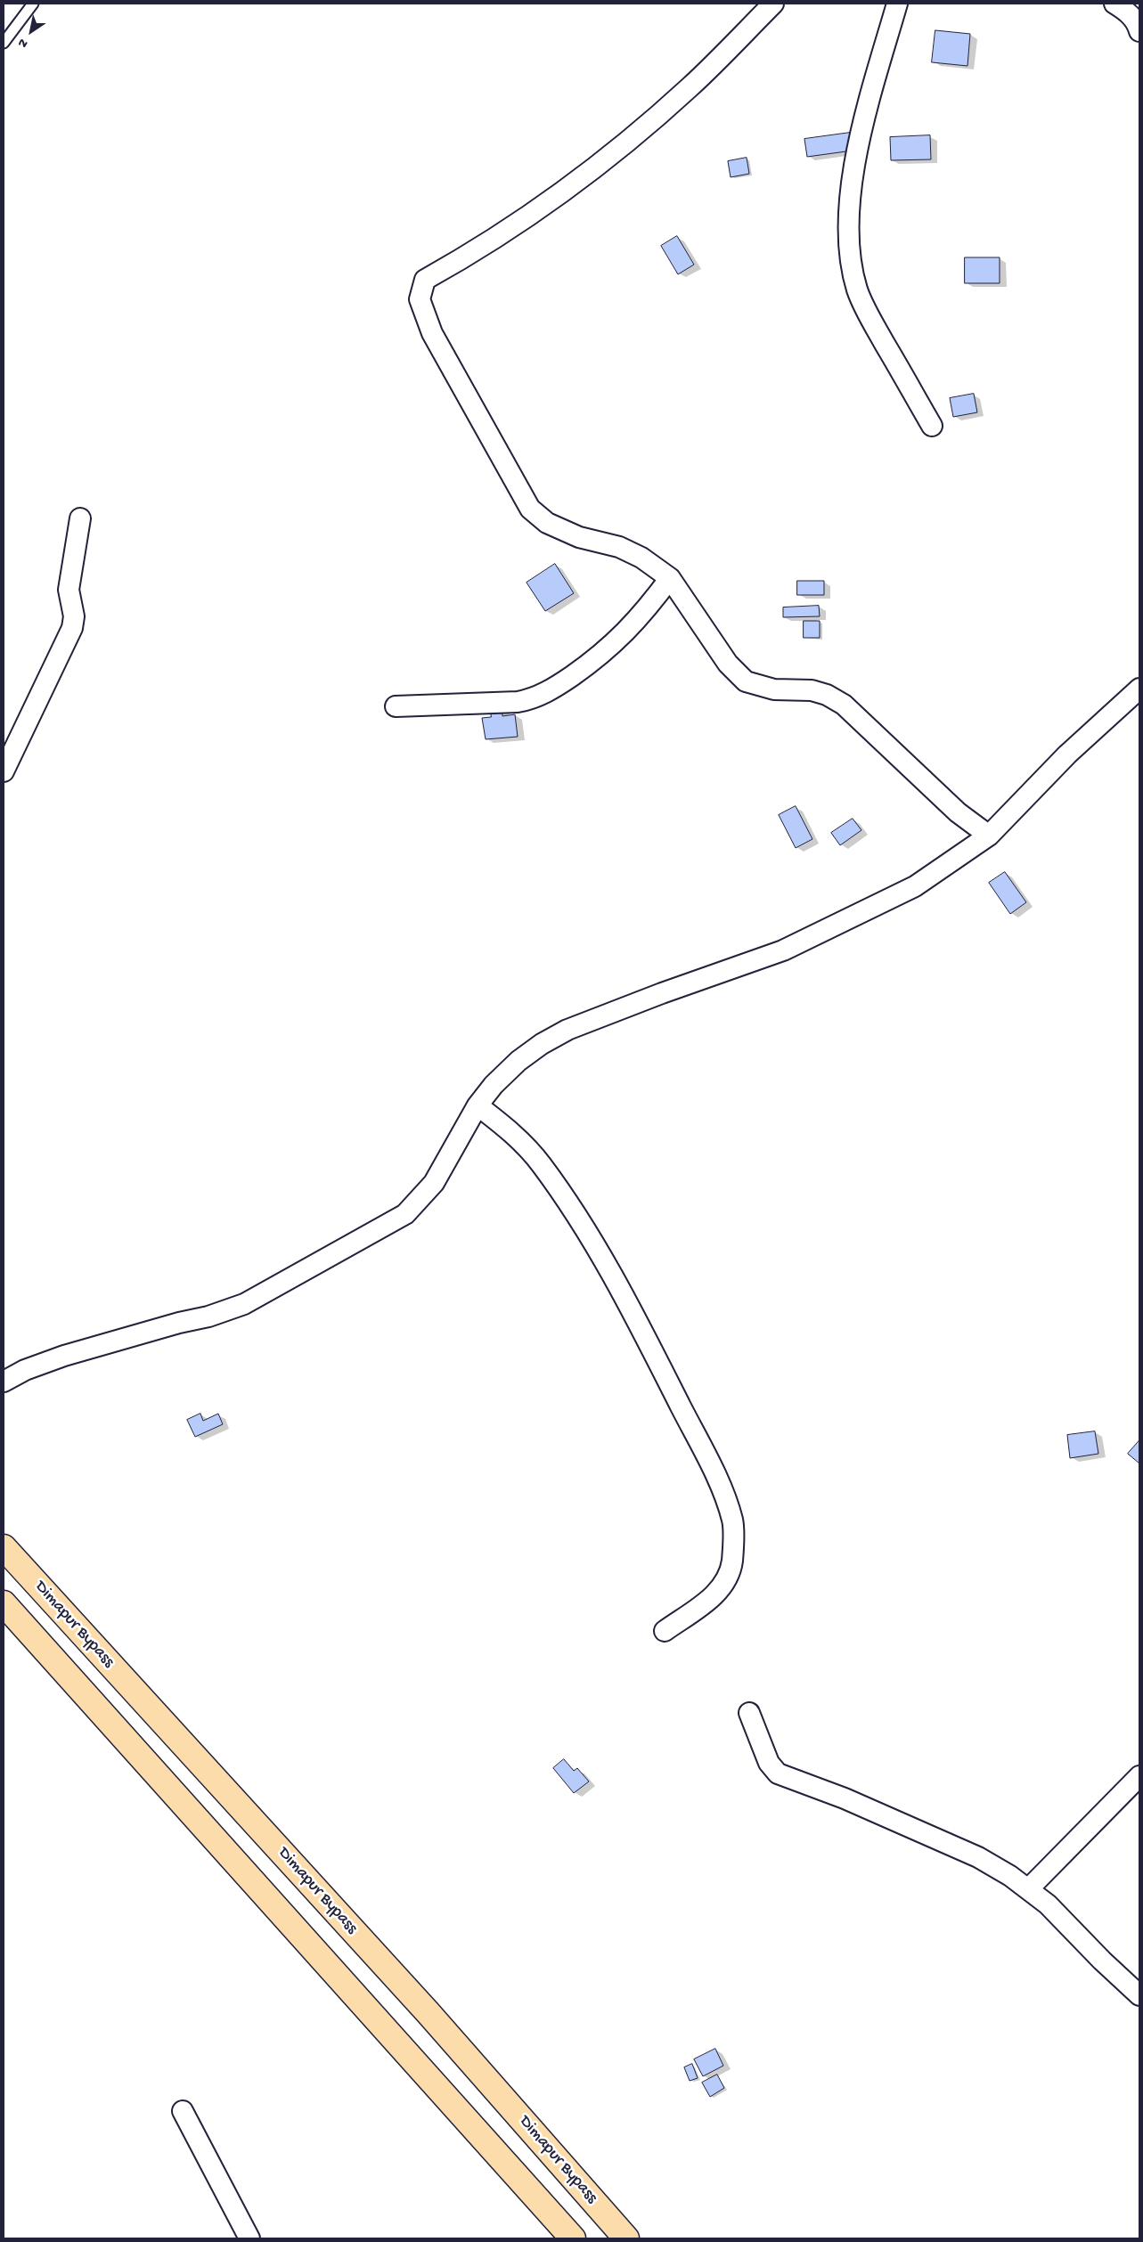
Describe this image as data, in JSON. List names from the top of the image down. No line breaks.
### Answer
{"streets":{"highway":["Dimapur Bypass"]},"north":"bottom left"}
